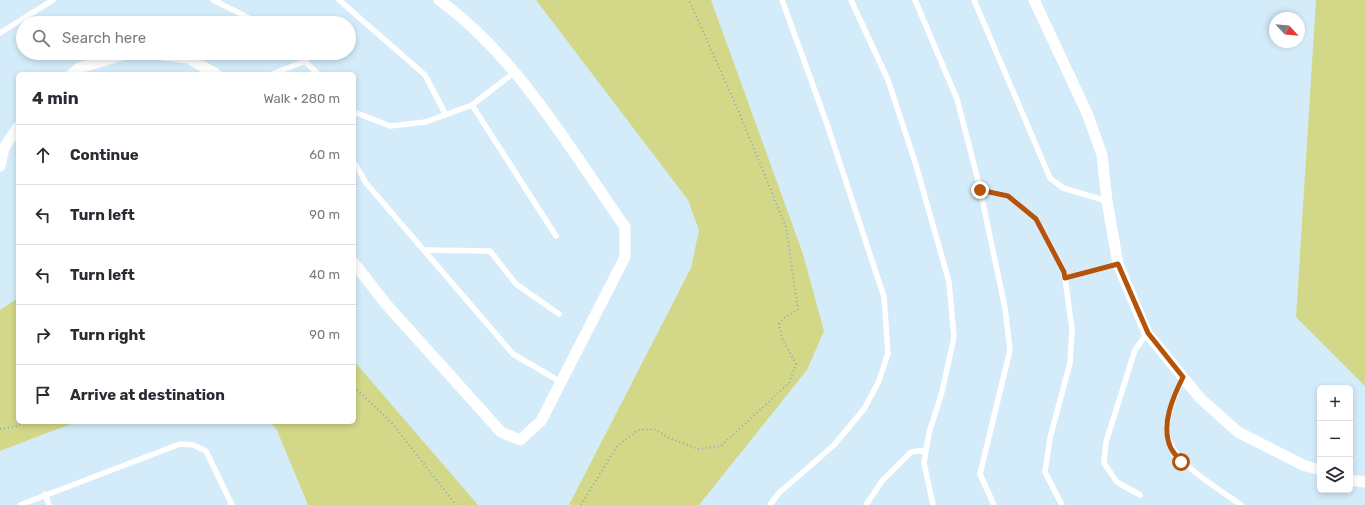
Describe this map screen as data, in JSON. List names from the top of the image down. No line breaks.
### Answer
{"north":"bottom right","page":{"search":"Search here","heading":["4 min","Walk · 280 m"],"list":[["Continue","60 m"],["Turn left","90 m"],["Turn left","40 m"],["Turn right","90 m"],"Arrive at destination"],"map_buttons":["+","−"]}}
